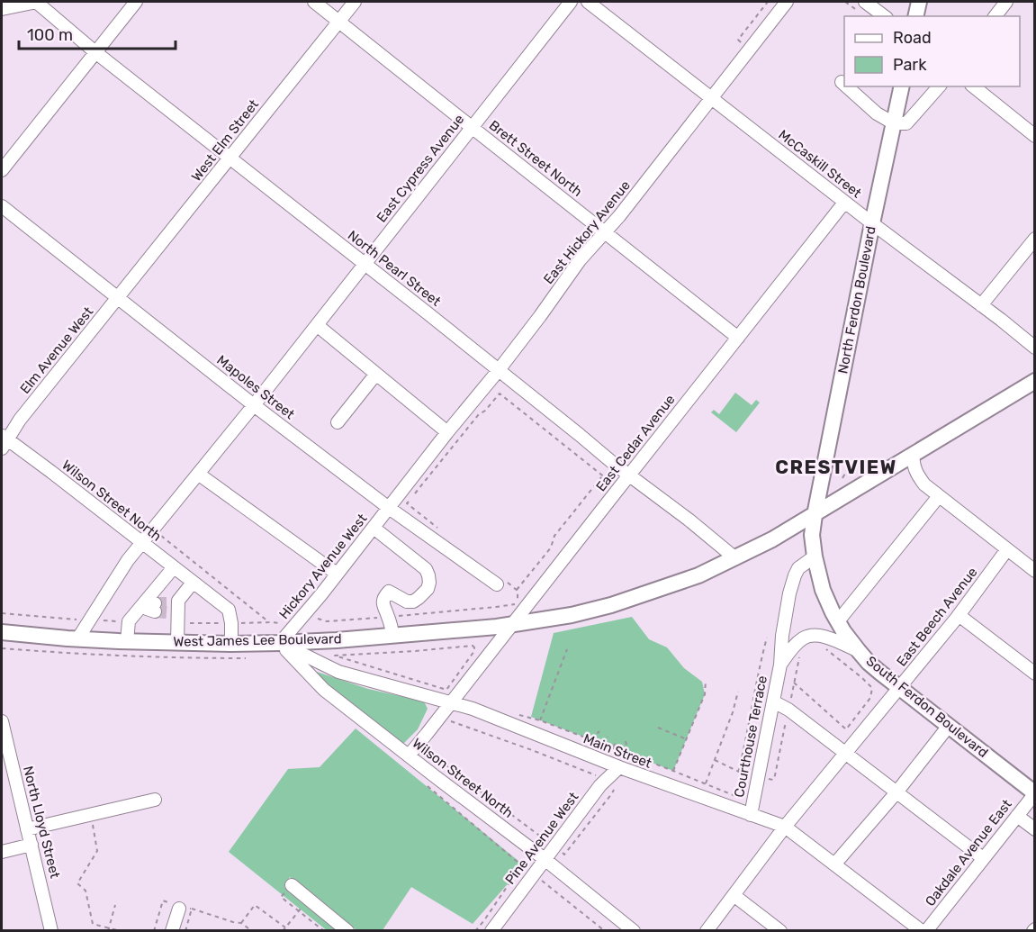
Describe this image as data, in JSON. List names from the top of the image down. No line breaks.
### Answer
{"streets":{"main road":["North Ferdon Boulevard","West James Lee Boulevard","South Ferdon Boulevard"],"street":["West Elm Street","Brett Street North","McCaskill Street","East Cypress Avenue","East Hickory Avenue","North Pearl Street","Elm Avenue West","Mapoles Street","East Cedar Avenue","Wilson Street North","Hickory Avenue West","East Beech Avenue","Courthouse Terrace","Main Street","North Lloyd Street","Pine Avenue West","Oakdale Avenue East"]},"crossings":[["West Elm Street","Brett Street North"],["West Elm Street","North Pearl Street"],["West Elm Street","Elm Avenue West"],["West Elm Street","Mapoles Street"],["Brett Street North","East Cypress Avenue"],["Brett Street North","East Hickory Avenue"],["Brett Street North","East Cedar Avenue"],["McCaskill Street","East Hickory Avenue"],["McCaskill Street","North Ferdon Boulevard"],["McCaskill Street","East Cedar Avenue"],["East Cypress Avenue","North Pearl Street"],["East Cypress Avenue","Mapoles Street"],["East Cypress Avenue","Wilson Street North"],["East Cypress Avenue","West James Lee Boulevard"],["East Hickory Avenue","North Pearl Street"],["East Hickory Avenue","Mapoles Street"],["East Hickory Avenue","Hickory Avenue West"],["North Pearl Street","East Cedar Avenue"],["North Pearl Street","West James Lee Boulevard"],["North Ferdon Boulevard","West James Lee Boulevard"],["North Ferdon Boulevard","South Ferdon Boulevard"],["Elm Avenue West","Mapoles Street"],["Elm Avenue West","Wilson Street North"],["Mapoles Street","Hickory Avenue West"],["East Cedar Avenue","Wilson Street North"],["East Cedar Avenue","West James Lee Boulevard"],["East Cedar Avenue","Main Street"],["Wilson Street North","Hickory Avenue West"],["Wilson Street North","West James Lee Boulevard"],["Wilson Street North","Main Street"],["Wilson Street North","Pine Avenue West"],["Hickory Avenue West","West James Lee Boulevard"],["Hickory Avenue West","Main Street"],["East Beech Avenue","South Ferdon Boulevard"],["East Beech Avenue","Main Street"],["West James Lee Boulevard","South Ferdon Boulevard"],["West James Lee Boulevard","Main Street"],["South Ferdon Boulevard","Courthouse Terrace"],["South Ferdon Boulevard","Oakdale Avenue East"],["Courthouse Terrace","Main Street"],["Main Street","Pine Avenue West"]],"districts":["CRESTVIEW"],"legend":["Road","Park"],"scale_bar":"100 m"}
